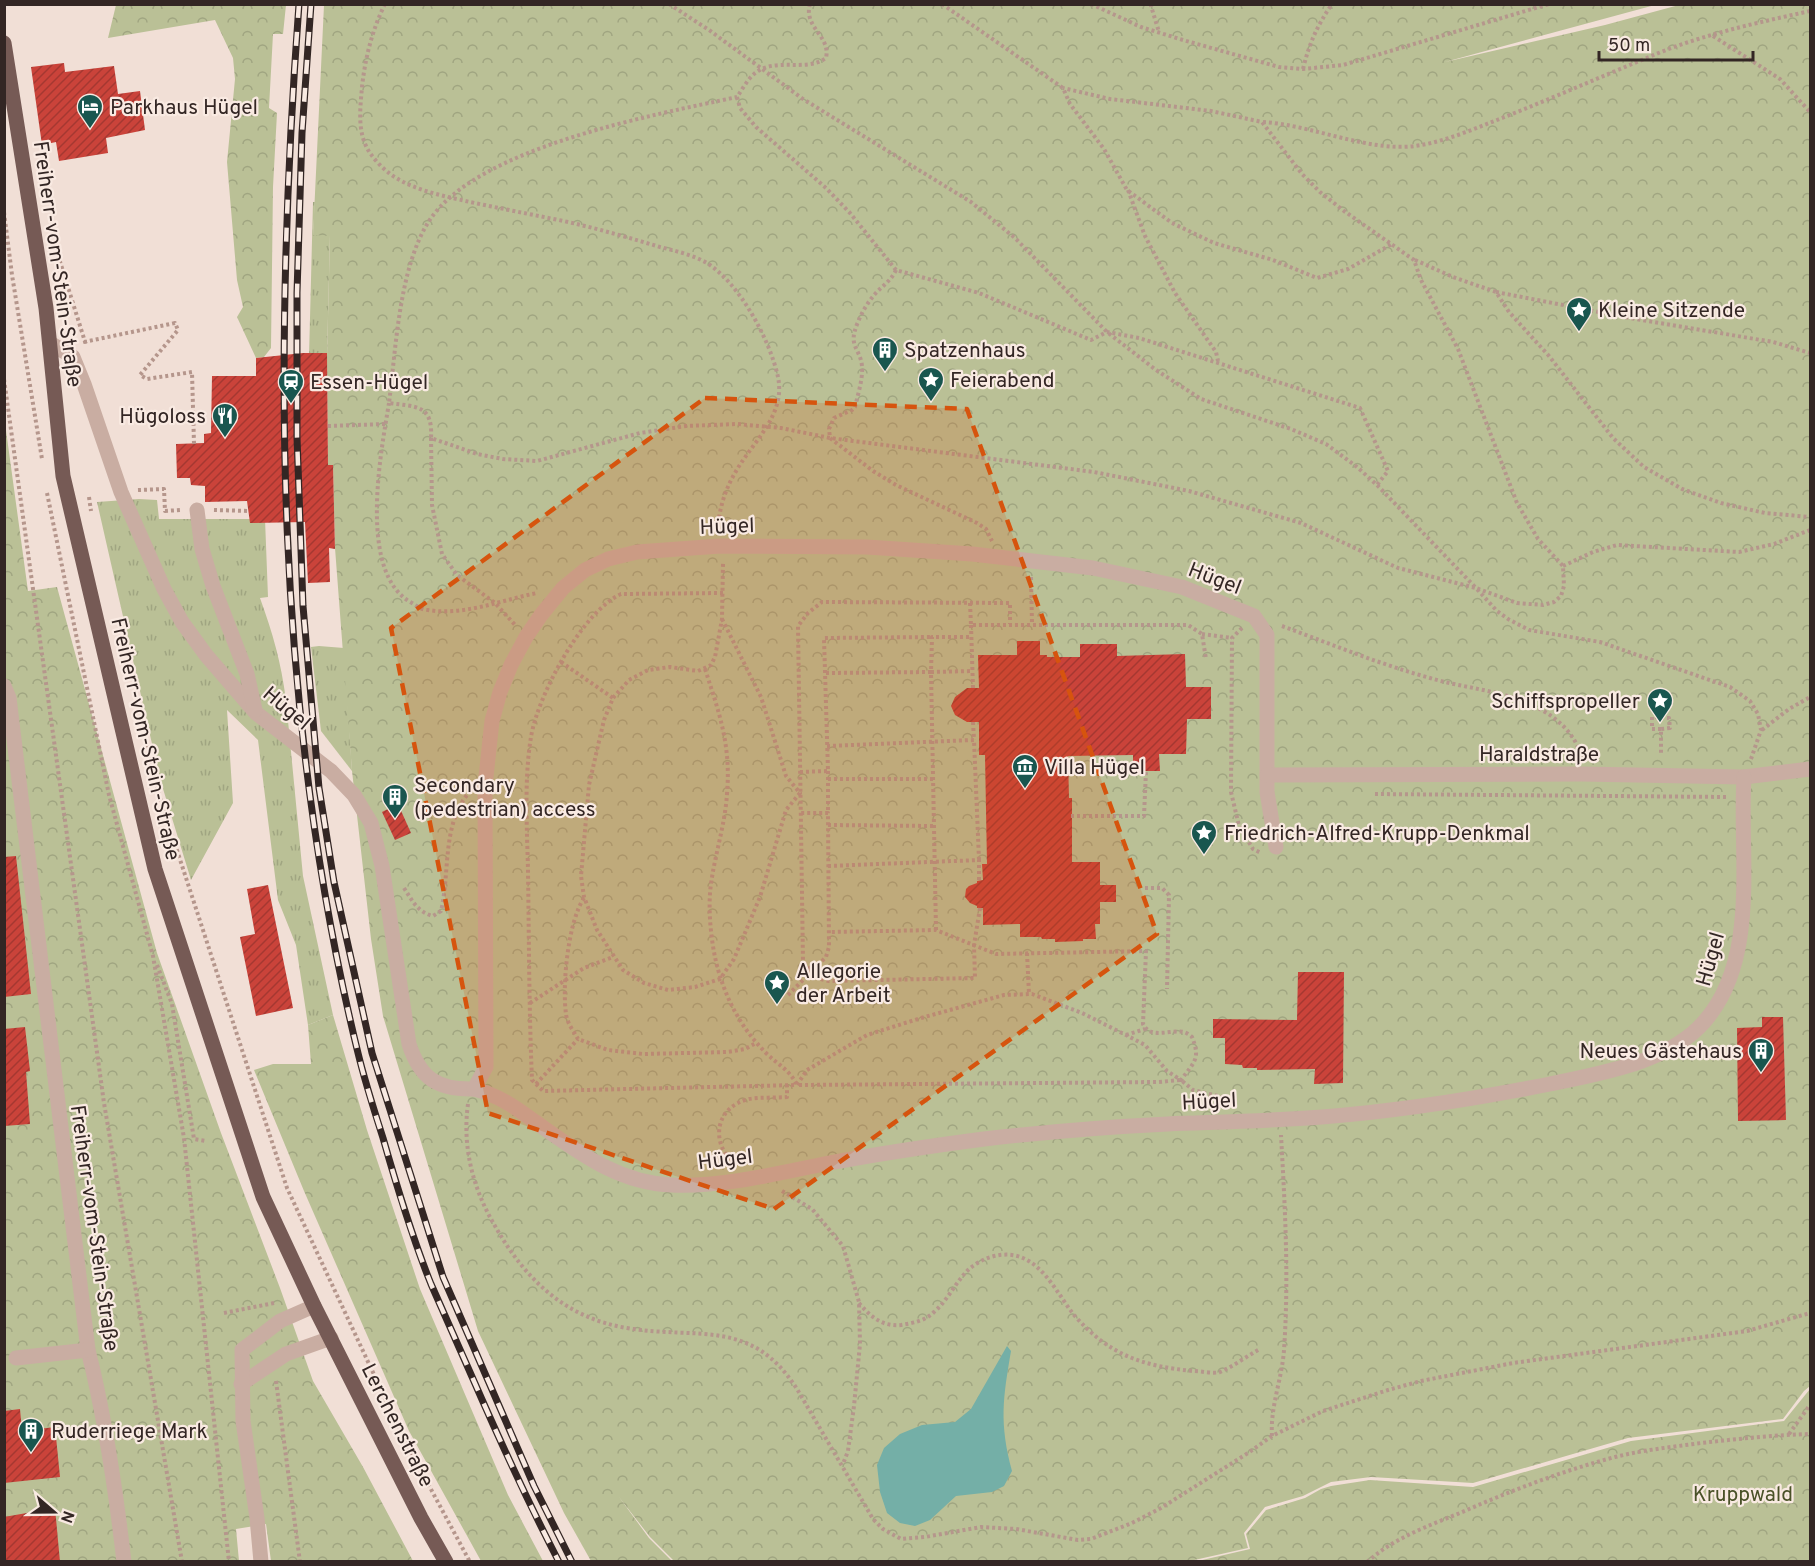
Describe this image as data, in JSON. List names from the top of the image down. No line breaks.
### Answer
{"streets":{"main road":["Freiherr-vom-Stein-Straße","Lerchenstraße"],"street":["Hügel","Haraldstraße"]},"crossings":[["Freiherr-vom-Stein-Straße","Hügel"],["Freiherr-vom-Stein-Straße","Lerchenstraße"],["Hügel","Haraldstraße"]],"parks":["Kruppwald"],"places":{"hotel":["Parkhaus Hügel"],"place":["Kleine Sitzende","Feierabend","Schiffspropeller","Friedrich-Alfred-Krupp-Denkmal","Allegorie der Arbeit"],"building":["Spatzenhaus","Secondary (pedestrian) access","Neues Gästehaus","Ruderriege Mark"],"station":["Essen-Hügel"],"restaurant":["Hügoloss"],"museum":["Villa Hügel"]},"scale_bar":"50 m","north":"right"}
